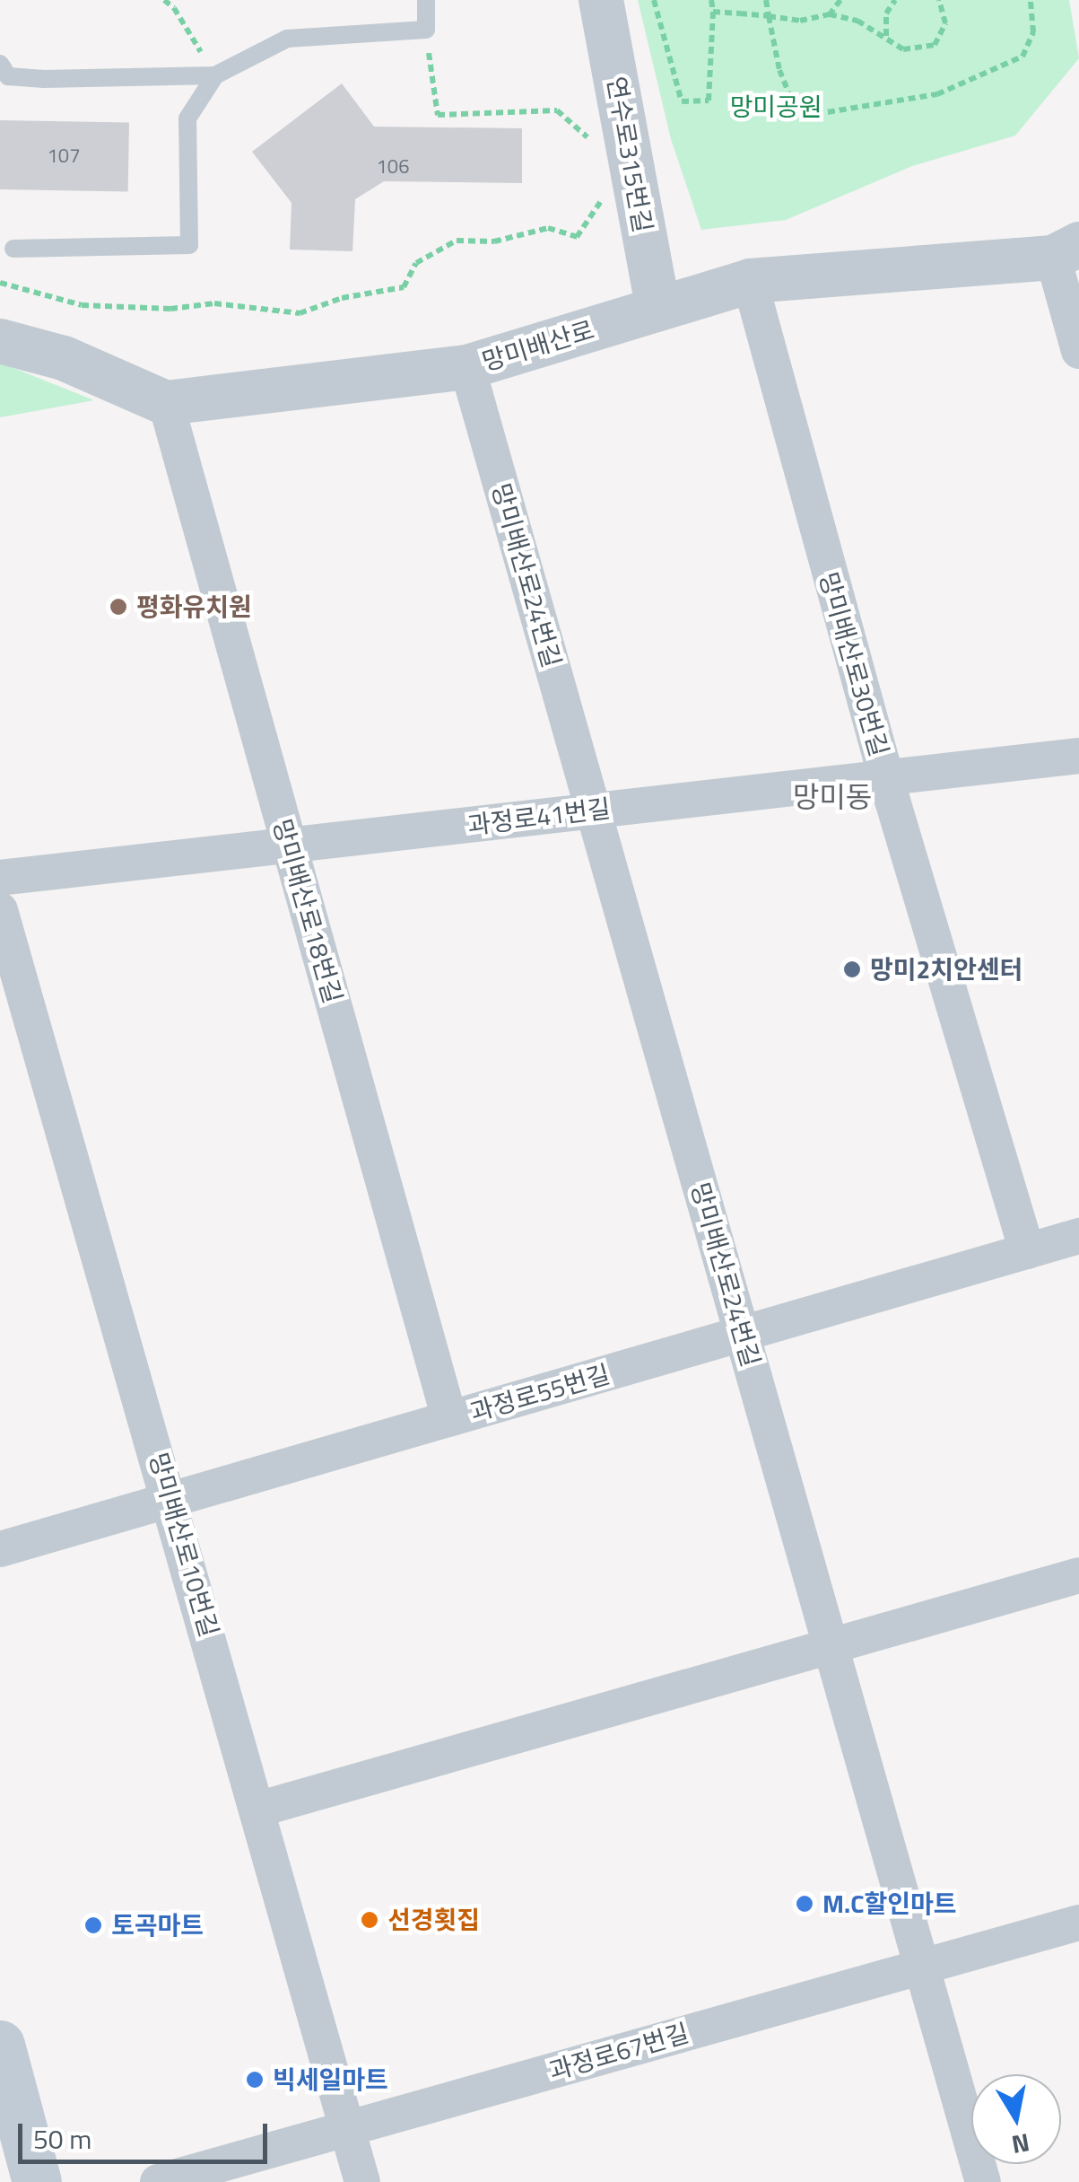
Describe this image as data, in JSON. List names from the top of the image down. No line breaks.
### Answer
{"streets":{"street":["연수로315번길","망미배산로","망미배산로24번길","망미배산로30번길","과정로41번길","망미배산로18번길","과정로55번길","망미배산로10번길","과정로67번길"]},"crossings":[["연수로315번길","망미배산로"],["망미배산로","망미배산로24번길"],["망미배산로","망미배산로30번길"],["망미배산로","망미배산로18번길"],["망미배산로24번길","과정로41번길"],["망미배산로24번길","과정로55번길"],["망미배산로24번길","과정로67번길"],["망미배산로30번길","과정로41번길"],["망미배산로30번길","과정로55번길"],["과정로41번길","망미배산로18번길"],["망미배산로18번길","과정로55번길"],["과정로55번길","망미배산로10번길"],["망미배산로10번길","과정로67번길"]],"districts":["망미동"],"parks":["망미공원"],"places":["평화유치원","망미2치안센터","M.C할인마트","선경횟집","토곡마트","빅세일마트"],"house_numbers":["107","106"],"scale_bar":"50 m","north":"bottom"}
